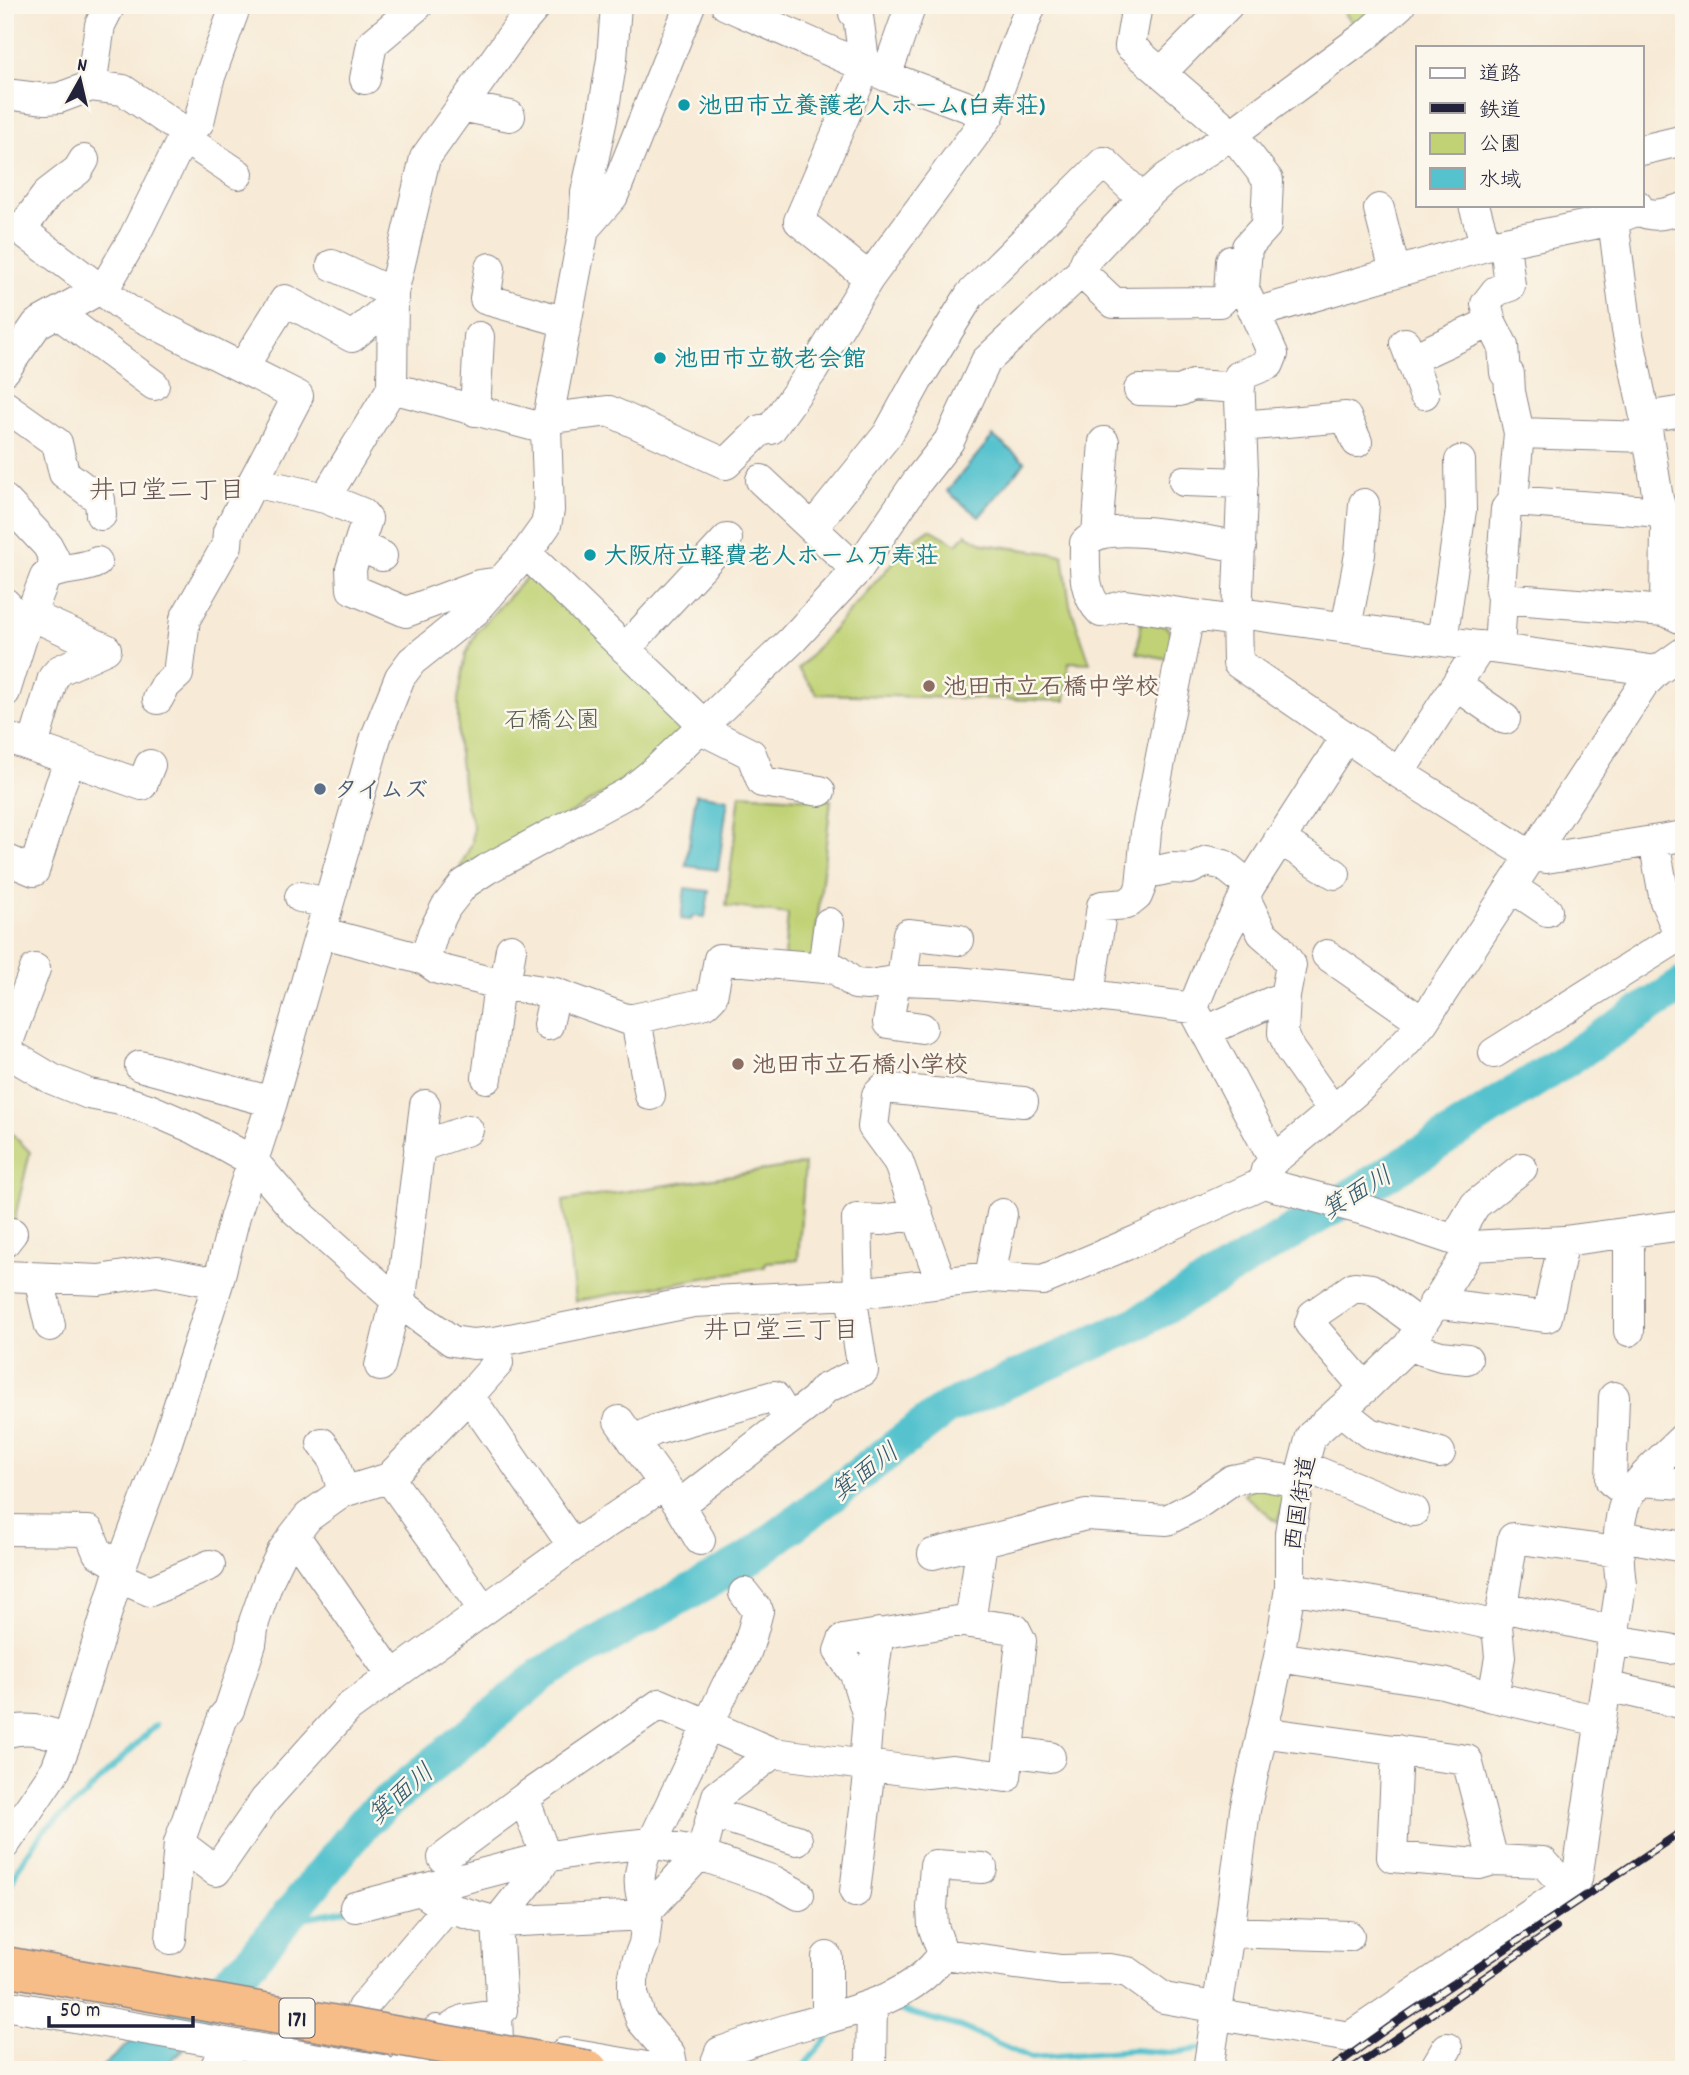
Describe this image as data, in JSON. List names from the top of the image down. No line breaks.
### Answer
{"streets":{"highway":["171"],"street":["西国街道"]},"districts":["井口堂二丁目","井口堂三丁目"],"water":["箕面川"],"parks":["石橋公園"],"places":["池田市立養護老人ホーム(白寿荘)","池田市立敬老会館","大阪府立軽費老人ホーム万寿荘","池田市立石橋中学校","タイムズ","池田市立石橋小学校"],"legend":["道路","鉄道","公園","水域"],"scale_bar":"50 m","north":"top"}
